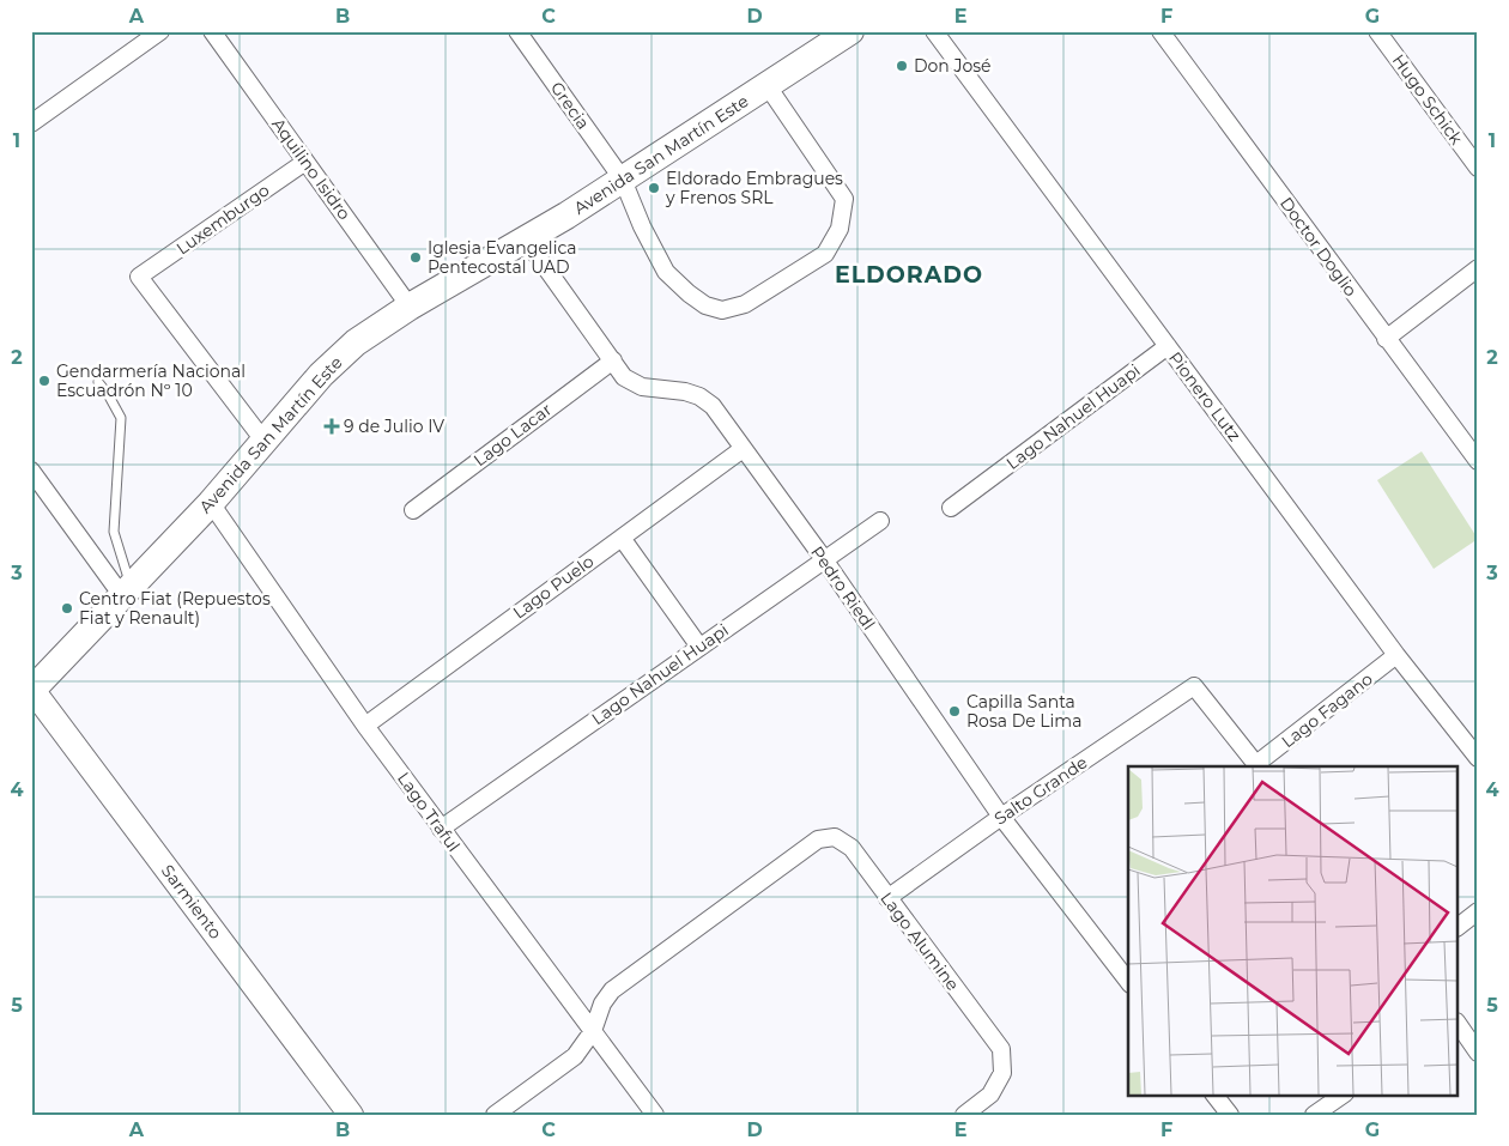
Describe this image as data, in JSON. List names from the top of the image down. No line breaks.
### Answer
{"streets":{"main road":["Avenida San Martín Este","Sarmiento"],"street":["Hugo Schick","Grecia","Aquilino Isidro","Luxemburgo","Doctor Doglio","Pionero Lutz","Lago Nahuel Huapi","Lago Lacar","Lago Puelo","Pedro Riedl","Lago Fagano","Salto Grande","Lago Traful","Lago Alumine"]},"crossings":[["Grecia","Avenida San Martín Este"],["Avenida San Martín Este","Aquilino Isidro"],["Avenida San Martín Este","Luxemburgo"],["Avenida San Martín Este","Pedro Riedl"],["Avenida San Martín Este","Lago Traful"],["Avenida San Martín Este","Sarmiento"],["Aquilino Isidro","Luxemburgo"],["Pionero Lutz","Lago Nahuel Huapi"],["Pionero Lutz","Lago Fagano"],["Lago Nahuel Huapi","Pedro Riedl"],["Lago Nahuel Huapi","Lago Traful"],["Lago Lacar","Pedro Riedl"],["Lago Puelo","Pedro Riedl"],["Lago Puelo","Lago Traful"],["Pedro Riedl","Salto Grande"],["Lago Fagano","Salto Grande"],["Salto Grande","Lago Alumine"],["Lago Traful","Lago Alumine"]],"districts":["ELDORADO"],"places":{"other":["Don José","Eldorado Embragues y Frenos SRL","Iglesia Evangelica Pentecostal UAD","Gendarmería Nacional Escuadrón Nº 10","Centro Fiat (Repuestos Fiat y Renault)","Capilla Santa Rosa De Lima"],"health":["9 de Julio IV"]},"grid":{"columns":["A","B","C","D","E","F","G"],"rows":["1","2","3","4","5"]}}
